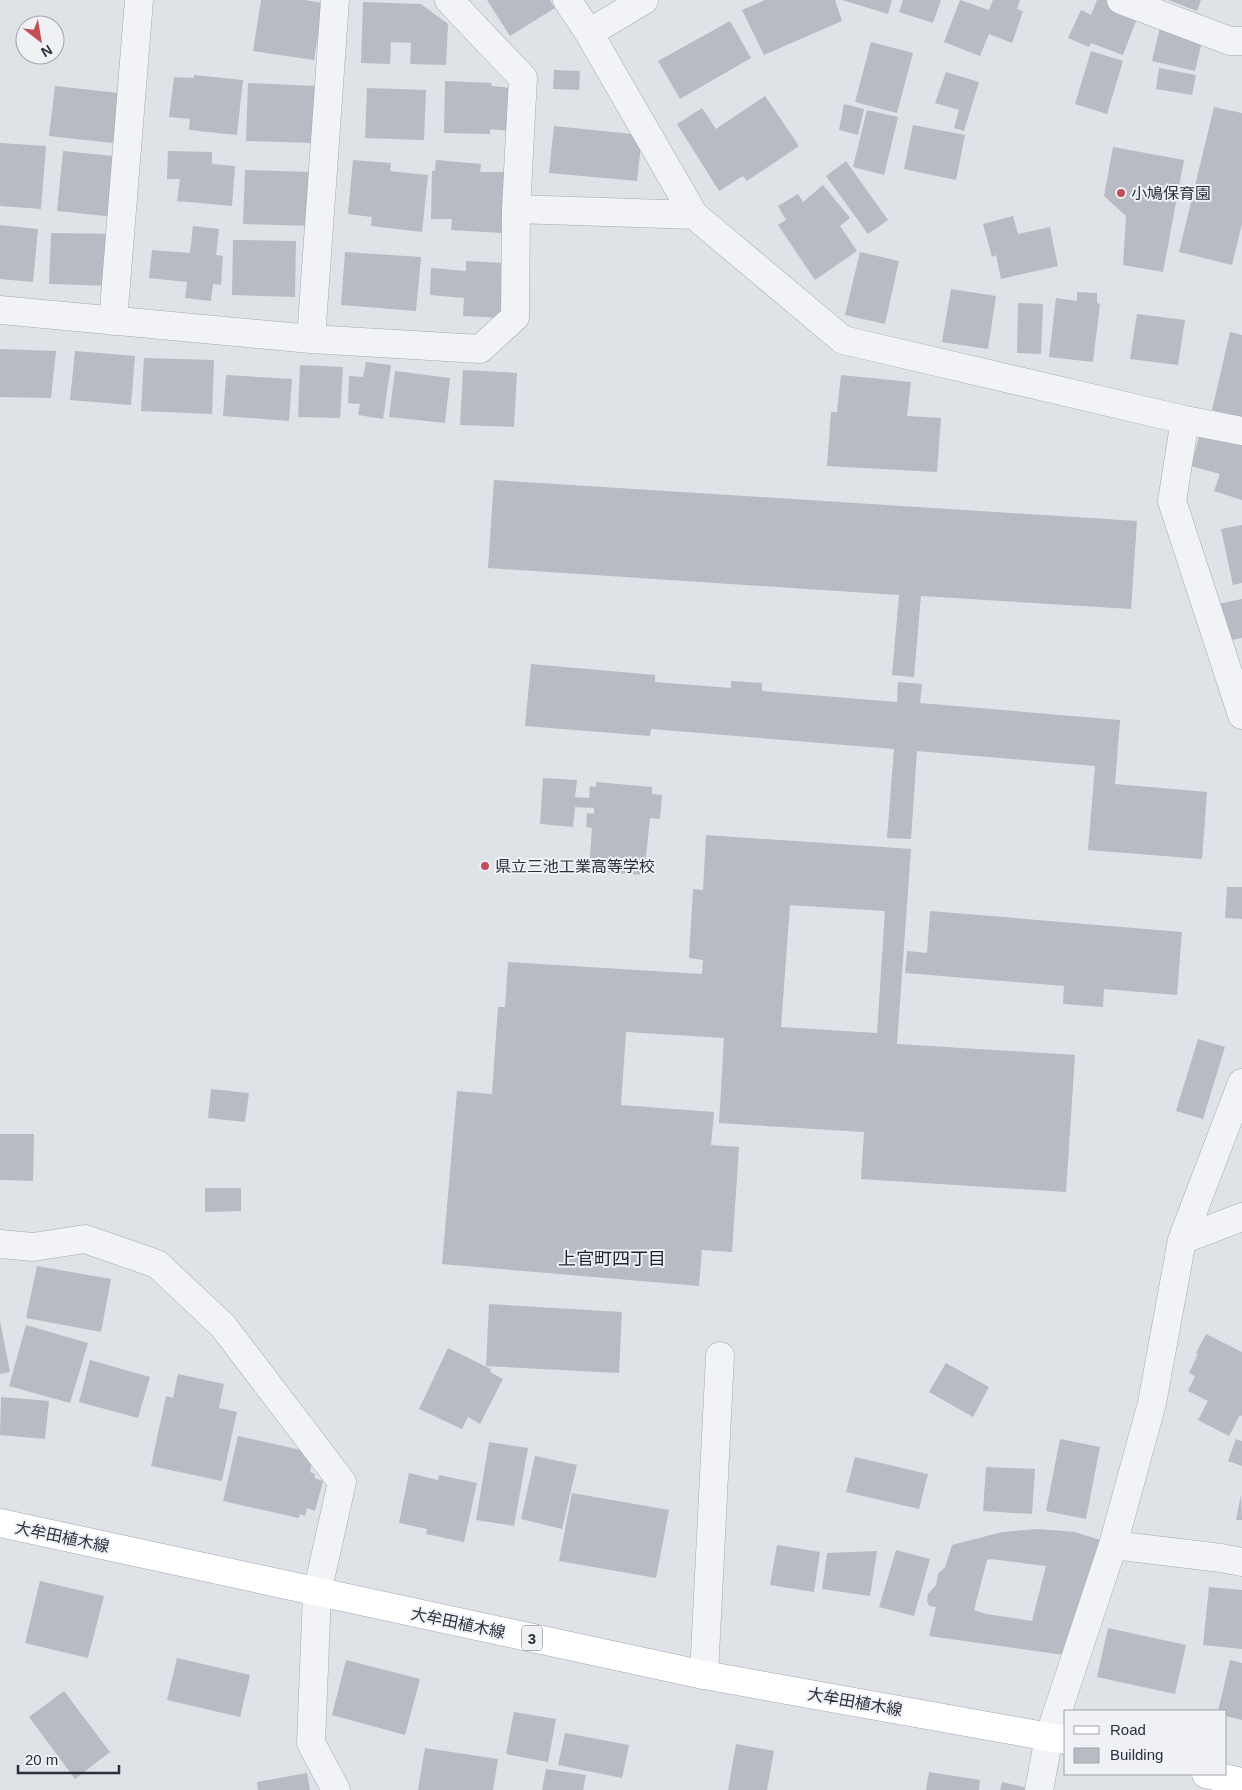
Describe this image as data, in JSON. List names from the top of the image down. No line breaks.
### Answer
{"streets":{"main road":["大牟田植木線","3"]},"districts":["上官町四丁目"],"places":["小鳩保育園","県立三池工業高等学校"],"legend":["Road","Building"],"scale_bar":"20 m","north":"bottom right"}
